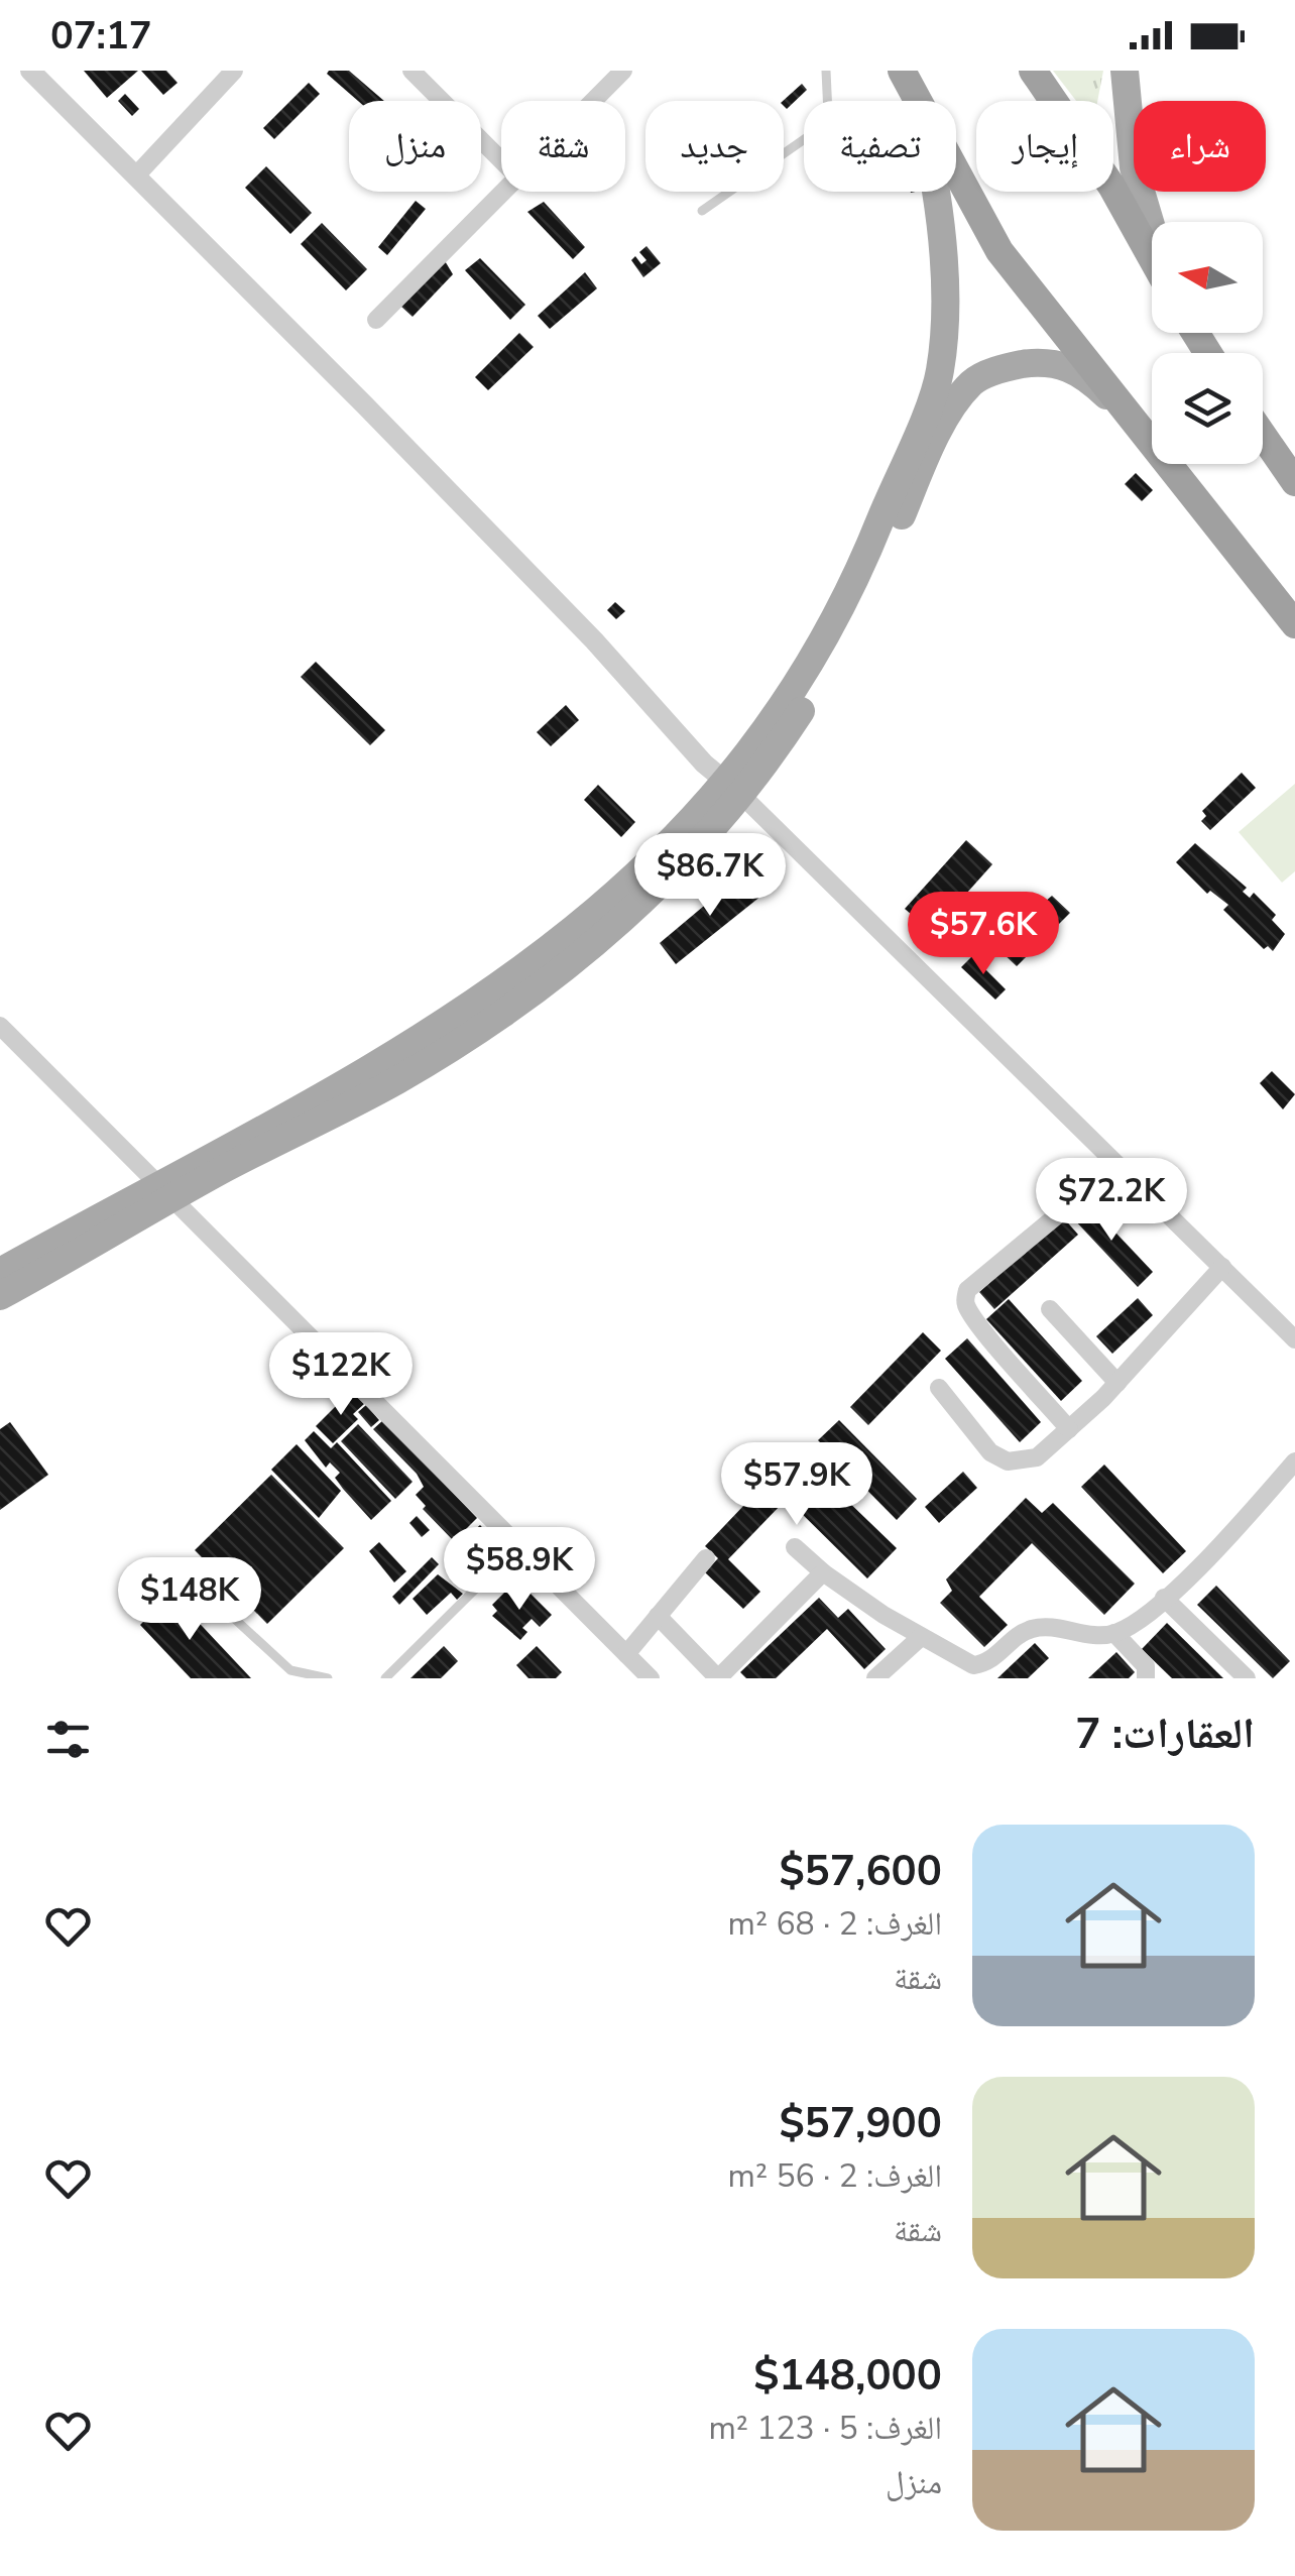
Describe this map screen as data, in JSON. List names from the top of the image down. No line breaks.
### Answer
{"north":"left","page":{"status":"07:17","chip":["شراء","إيجار","تصفية","جديد","شقة","منزل"],"price":["$86.7K","$57.6K","$72.2K","$122K","$57.9K","$58.9K","$148K"],"heading":"العقارات: 7","list":[{"name":"$57,600","note":"الغرف: 2 · 68 m² · شقة"},{"name":"$57,900","note":"الغرف: 2 · 56 m² · شقة"},{"name":"$148,000","note":"الغرف: 5 · 123 m² · منزل"}]}}
